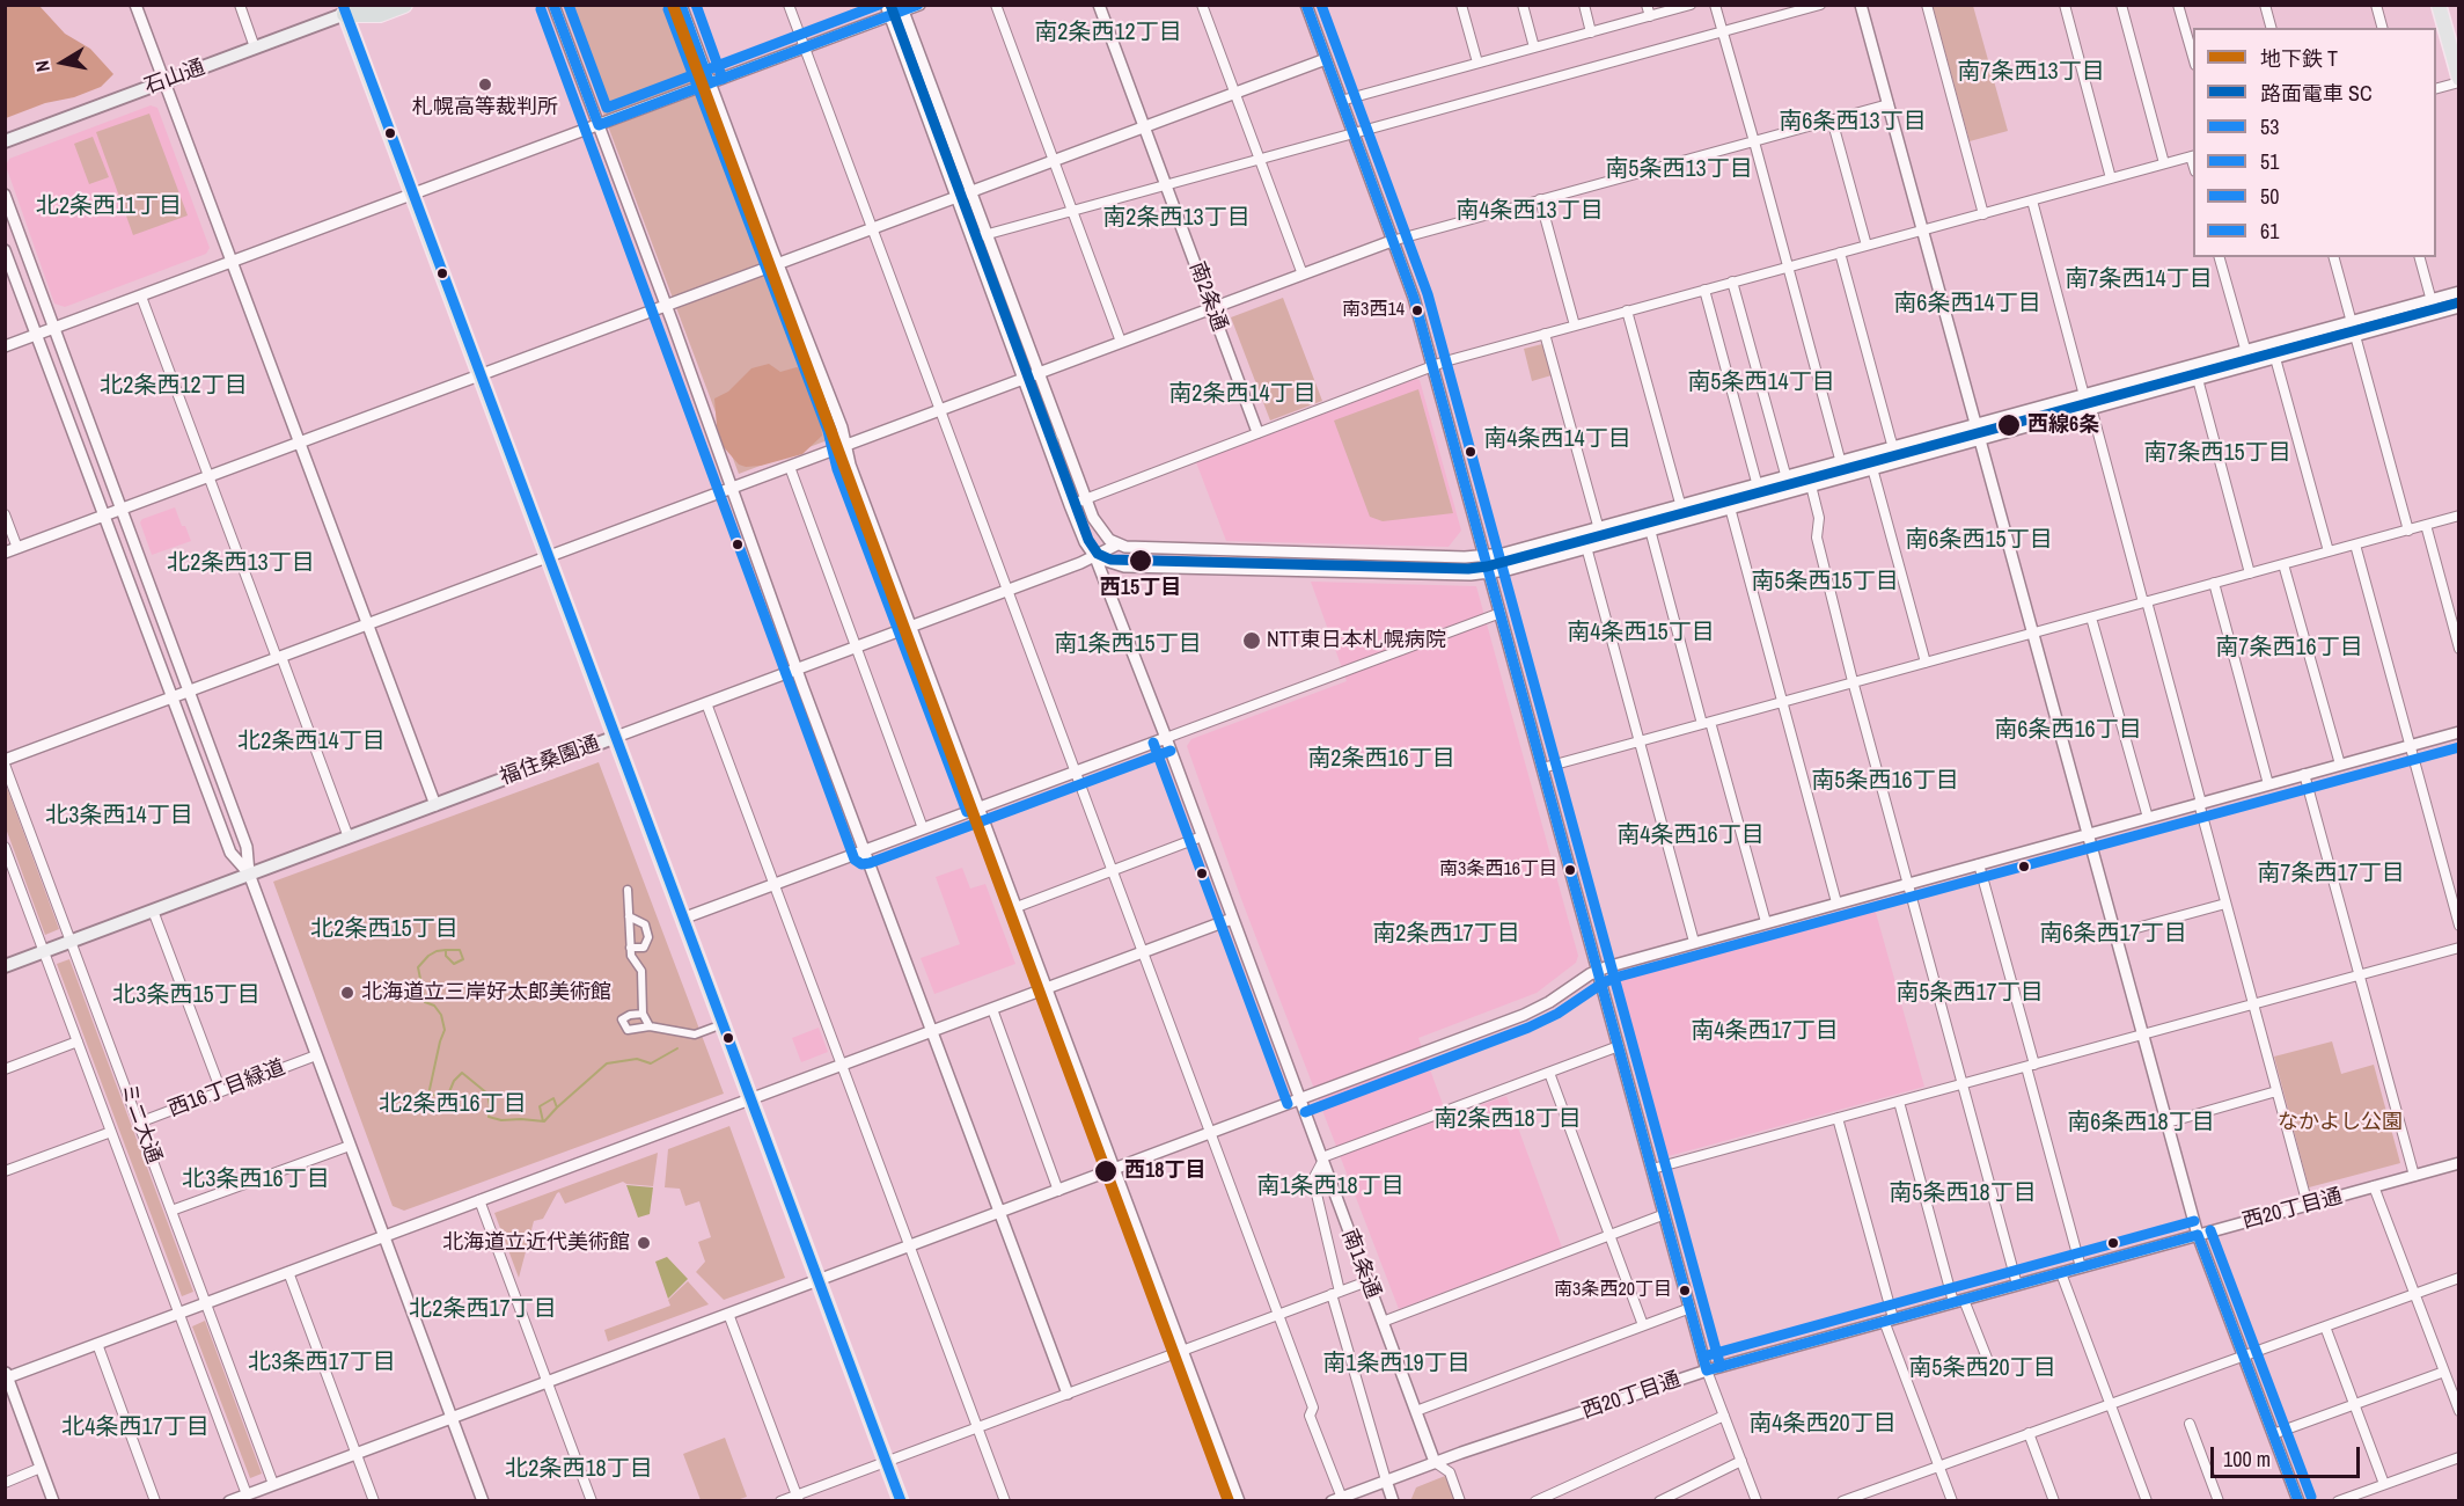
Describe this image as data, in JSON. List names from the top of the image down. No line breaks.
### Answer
{"streets":{"main road":["石山通","福住桑園通"],"street":["南2条通","西16丁目緑道","ミニ大通","西20丁目通","南1条通"]},"crossings":[["福住桑園通","ミニ大通"],["福住桑園通","南1条通"],["西16丁目緑道","ミニ大通"],["西20丁目通","南1条通"]],"districts":["南2条西12丁目","南7条西13丁目","南6条西13丁目","南5条西13丁目","北2条西11丁目","南4条西13丁目","南2条西13丁目","南7条西14丁目","南6条西14丁目","南5条西14丁目","北2条西12丁目","南2条西14丁目","南4条西14丁目","南7条西15丁目","南6条西15丁目","北2条西13丁目","南5条西15丁目","南4条西15丁目","南1条西15丁目","南7条西16丁目","南6条西16丁目","北2条西14丁目","南2条西16丁目","南5条西16丁目","北3条西14丁目","南4条西16丁目","南7条西17丁目","北2条西15丁目","南2条西17丁目","南6条西17丁目","南5条西17丁目","北3条西15丁目","南4条西17丁目","北2条西16丁目","南2条西18丁目","南6条西18丁目","北3条西16丁目","南1条西18丁目","南5条西18丁目","北2条西17丁目","北3条西17丁目","南1条西19丁目","南5条西20丁目","南4条西20丁目","北4条西17丁目","北2条西18丁目"],"parks":["なかよし公園"],"places":["札幌高等裁判所","南3西14","西線6条","西15丁目","NTT東日本札幌病院","南3条西16丁目","北海道立三岸好太郎美術館","西18丁目","北海道立近代美術館","南3条西20丁目"],"lines":["metro line T","tram line SC","transit line 53","transit line 50","transit line 61","transit line 51"],"legend":["地下鉄 T","路面電車 SC","53","51","50","61"],"scale_bar":"100 m","north":"left"}
